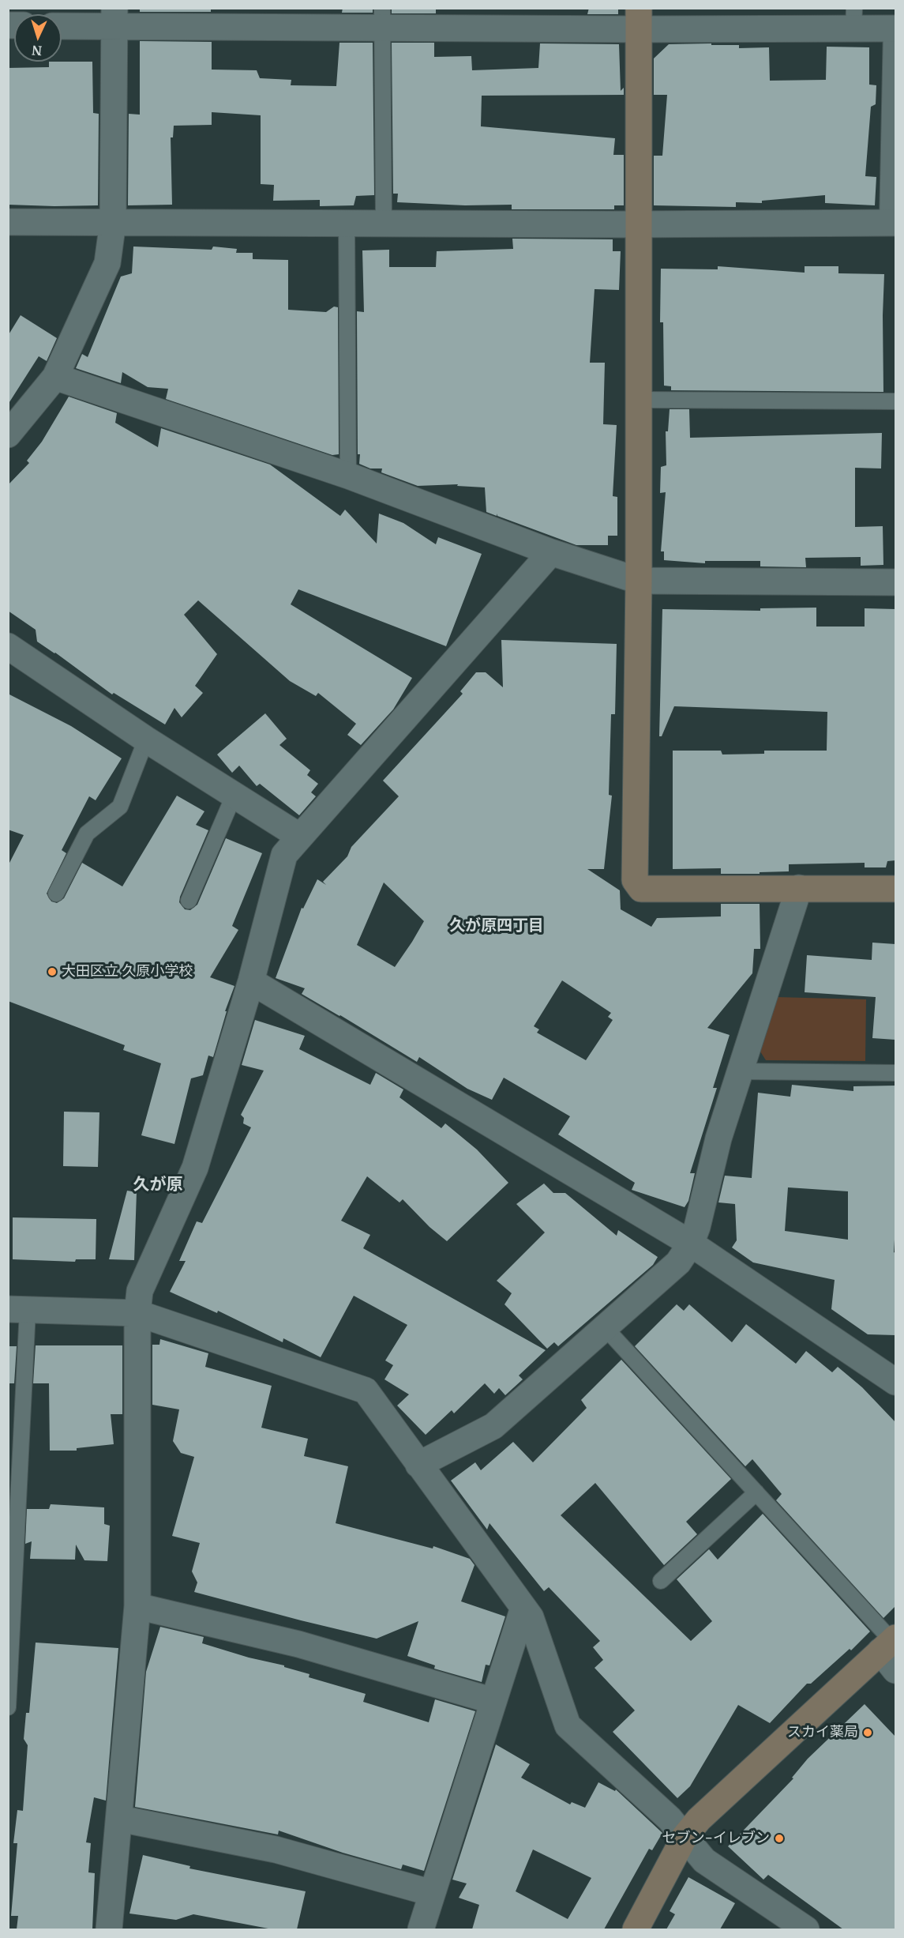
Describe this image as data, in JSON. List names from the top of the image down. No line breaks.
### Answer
{"districts":["久が原四丁目","久が原"],"places":["大田区立 久原小学校","スカイ薬局","セブン-イレブン"],"north":"bottom"}
